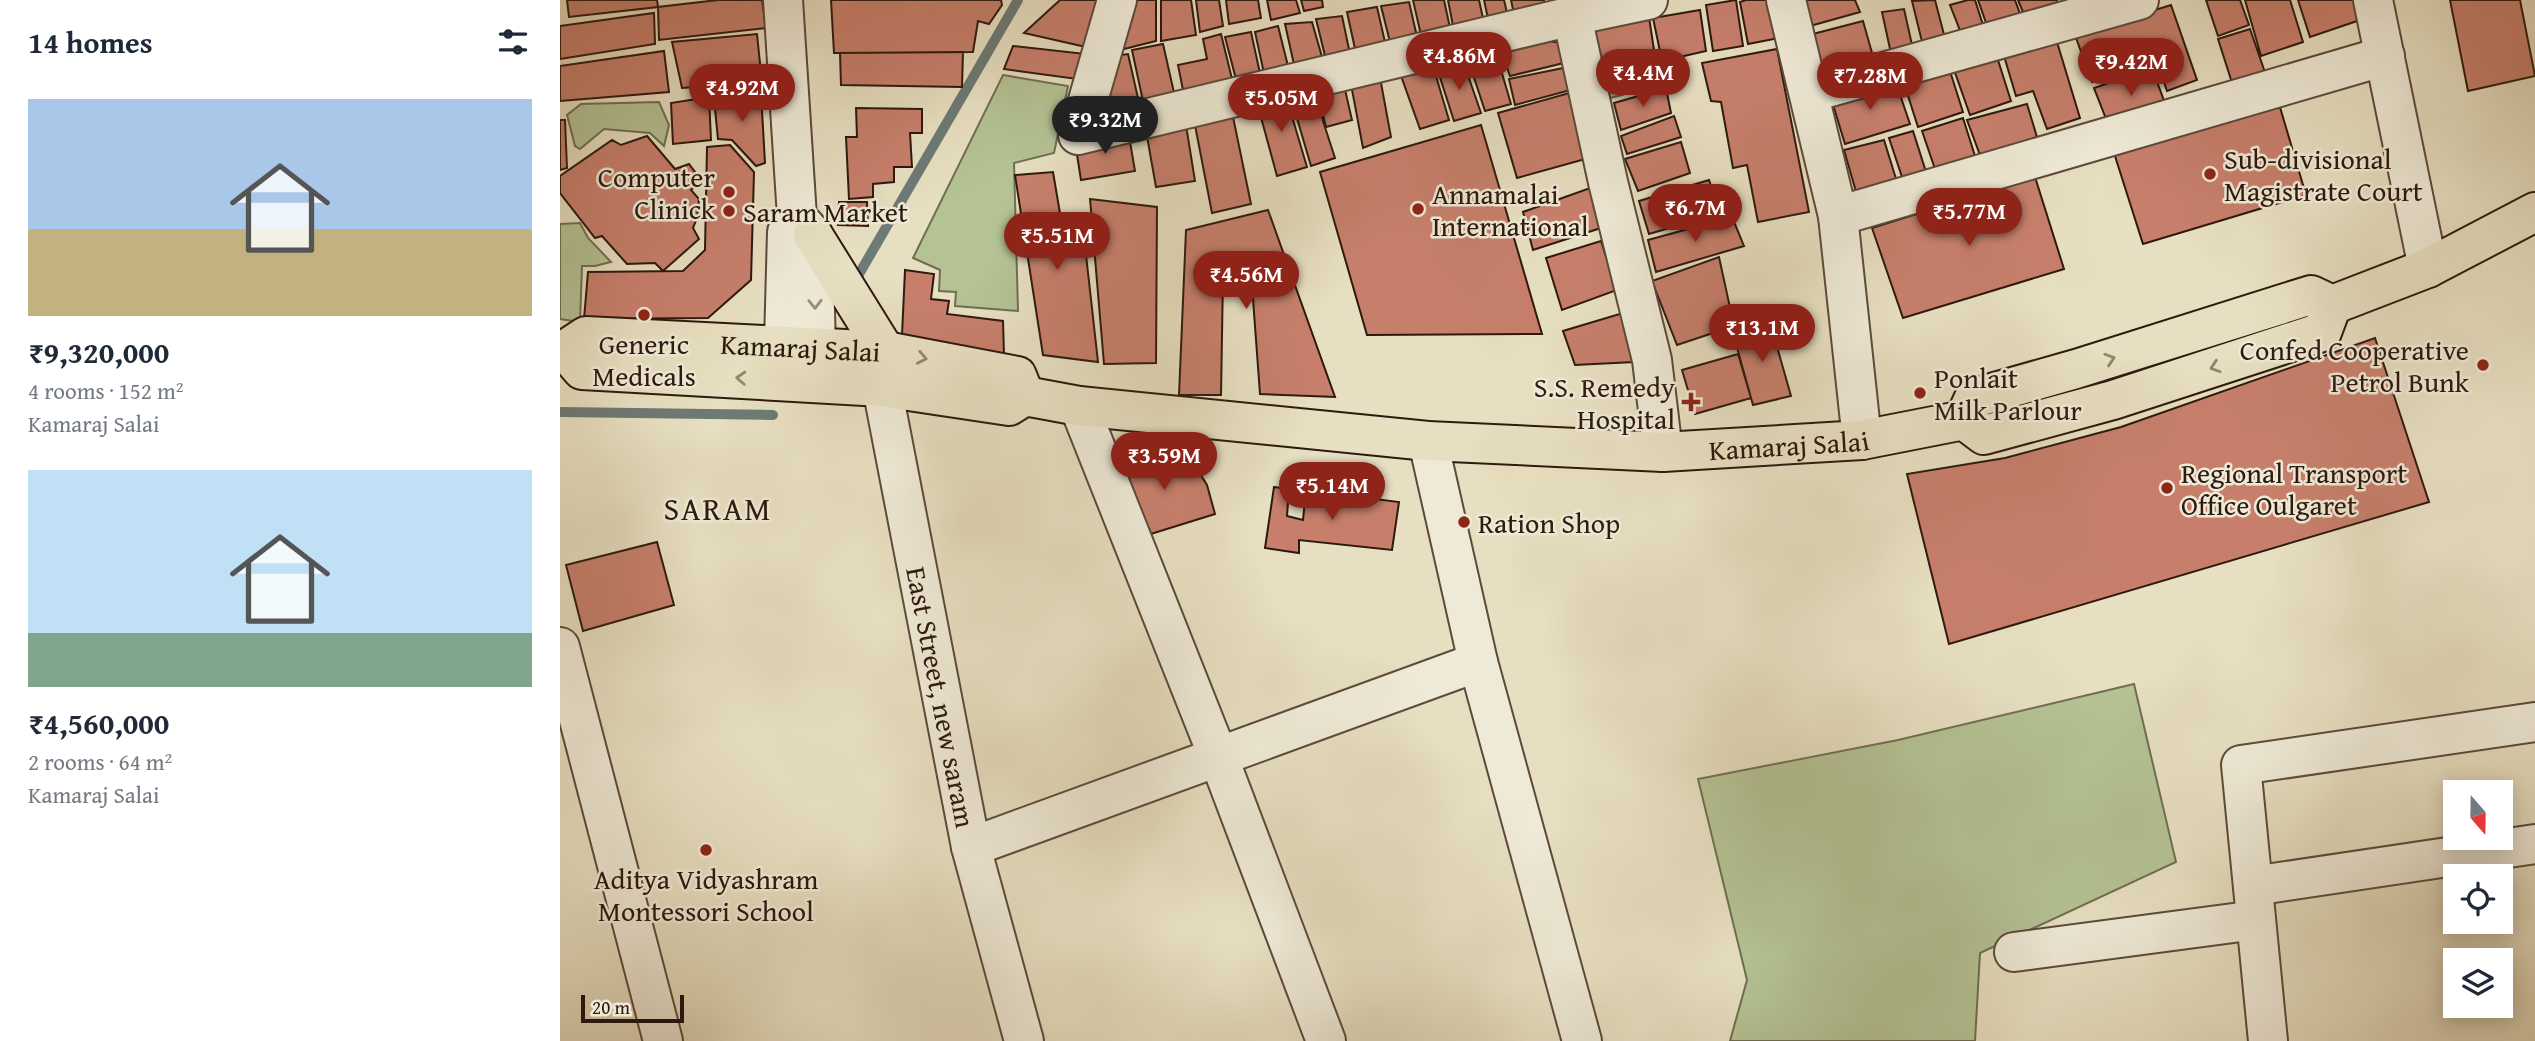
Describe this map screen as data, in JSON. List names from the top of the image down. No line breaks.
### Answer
{"streets":{"main road":["Kamaraj Salai"],"street":["East Street, new saram"]},"crossings":[["Kamaraj Salai","East Street, new saram"]],"districts":["SARAM"],"places":{"other":["Sub-divisional Magistrate Court","Computer Clinick","Annamalai International","Saram Market","Generic Medicals","Confed Cooperative Petrol Bunk","Ponlait Milk Parlour","Regional Transport Office Oulgaret","Ration Shop","Aditya Vidyashram Montessori School"],"health":["S.S. Remedy Hospital"]},"scale_bar":"20 m","north":"bottom","page":{"heading":"14 homes","price":["₹4.86M","₹9.42M","₹4.4M","₹7.28M","₹4.92M","₹5.05M","₹9.32M","₹6.7M","₹5.77M","₹5.51M","₹4.56M","₹13.1M","₹3.59M","₹5.14M"],"list":[{"name":"₹9,320,000","note":"4 rooms · 152 m² · Kamaraj Salai"},{"name":"₹4,560,000","note":"2 rooms · 64 m² · Kamaraj Salai"}],"scale":"20 m"}}
